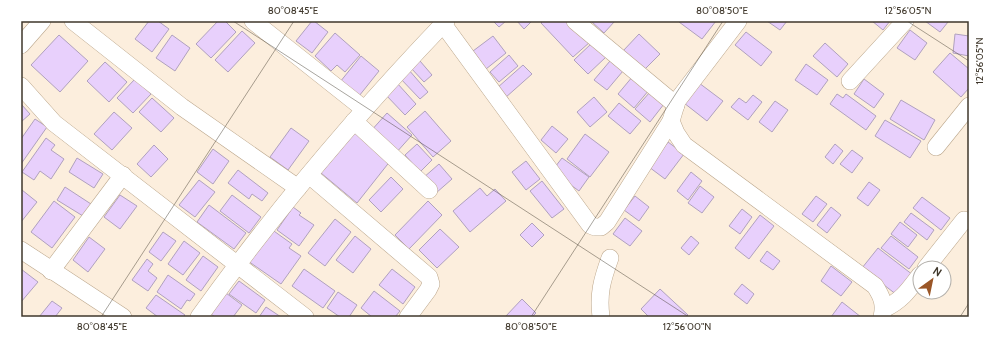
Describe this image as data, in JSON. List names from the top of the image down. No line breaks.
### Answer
{"north":"top right","coordinates":["80°08'45\"E","80°08'50\"E","12°56'05\"N","12°56'00\"N"]}
